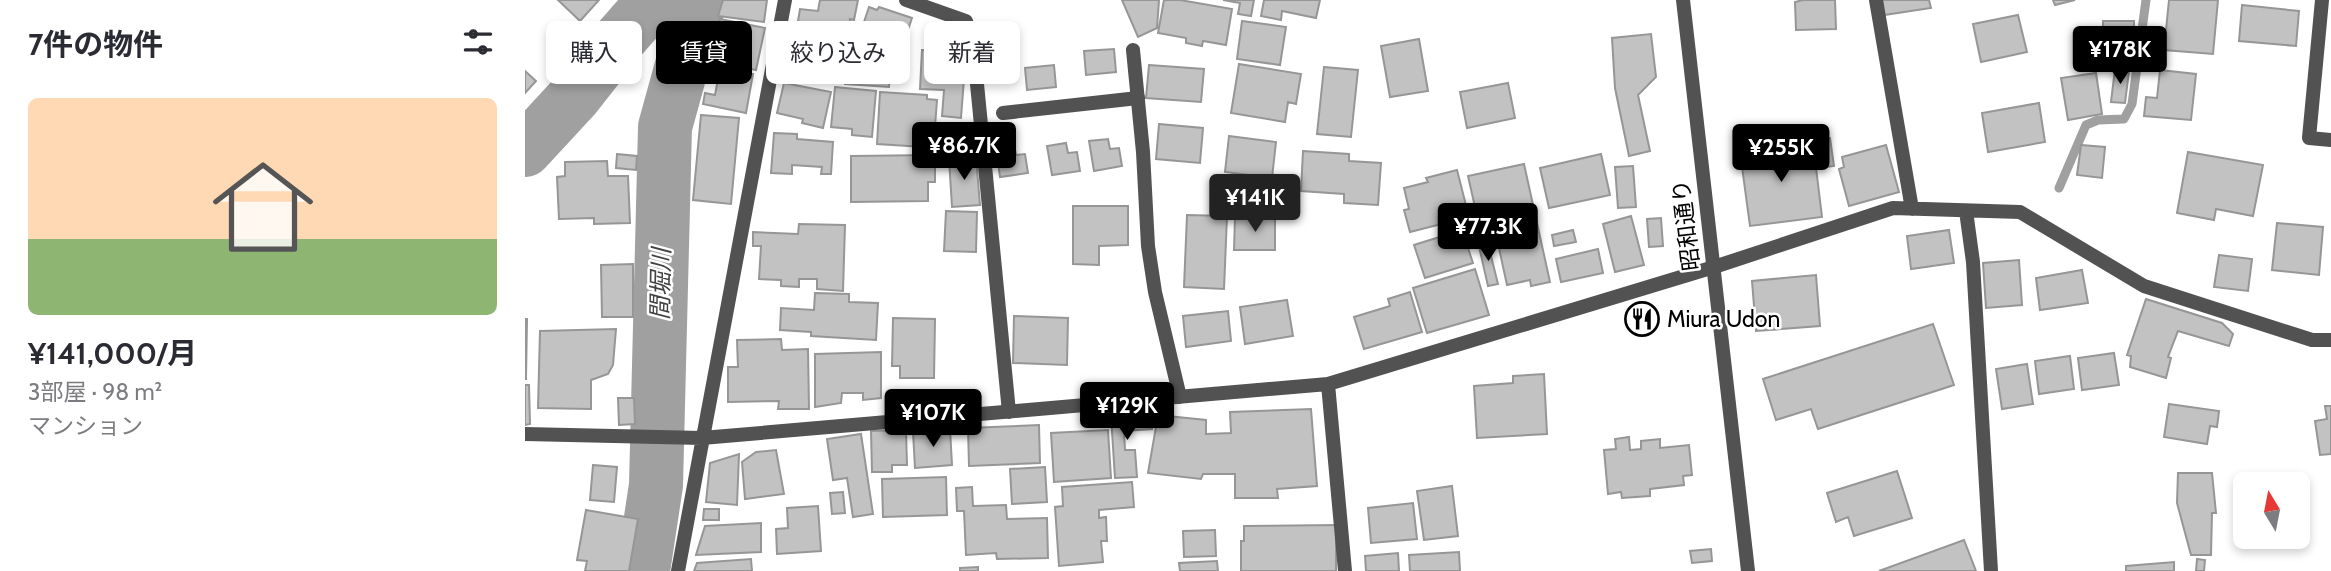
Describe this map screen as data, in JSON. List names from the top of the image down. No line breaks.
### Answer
{"streets":{"street":["昭和通り"]},"water":["間堀川"],"places":{"restaurant":["Miura Udon"]},"north":"top","page":{"heading":"7件の物件","chip":["購入","賃貸","絞り込み","新着"],"price":["¥178K","¥86.7K","¥255K","¥141K","¥77.3K","¥129K","¥107K"],"list":[{"name":"¥141,000/月","note":"3部屋 · 98 m² · マンション"}]}}
